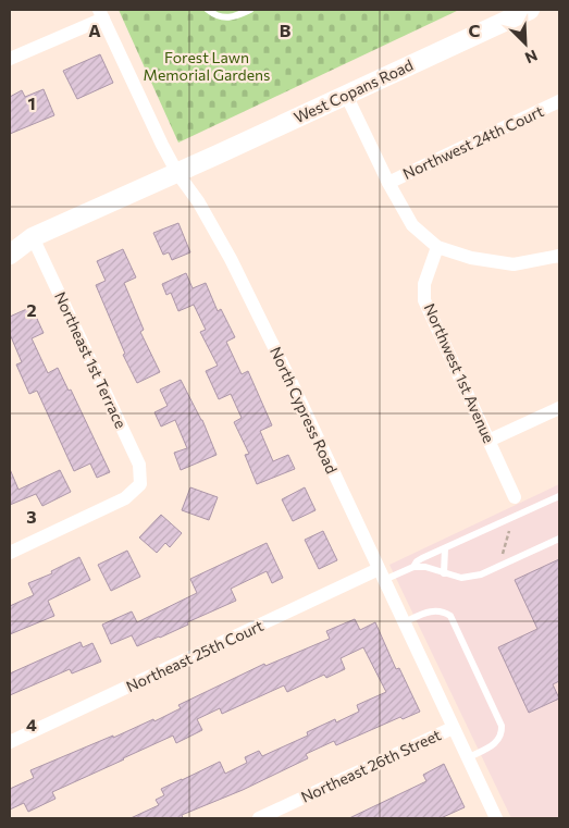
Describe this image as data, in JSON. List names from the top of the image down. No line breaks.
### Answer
{"streets":{"main road":["West Copans Road"],"street":["Northwest 24th Court","Northeast 1st Terrace","Northwest 1st Avenue","North Cypress Road","Northeast 25th Court","Northeast 26th Street"]},"crossings":[["West Copans Road","Northeast 1st Terrace"],["West Copans Road","North Cypress Road"],["North Cypress Road","Northeast 25th Court"],["North Cypress Road","Northeast 26th Street"]],"parks":["Forest Lawn Memorial Gardens"],"north":"bottom right","grid":{"columns":["A","B","C"],"rows":["1","2","3","4"]}}
